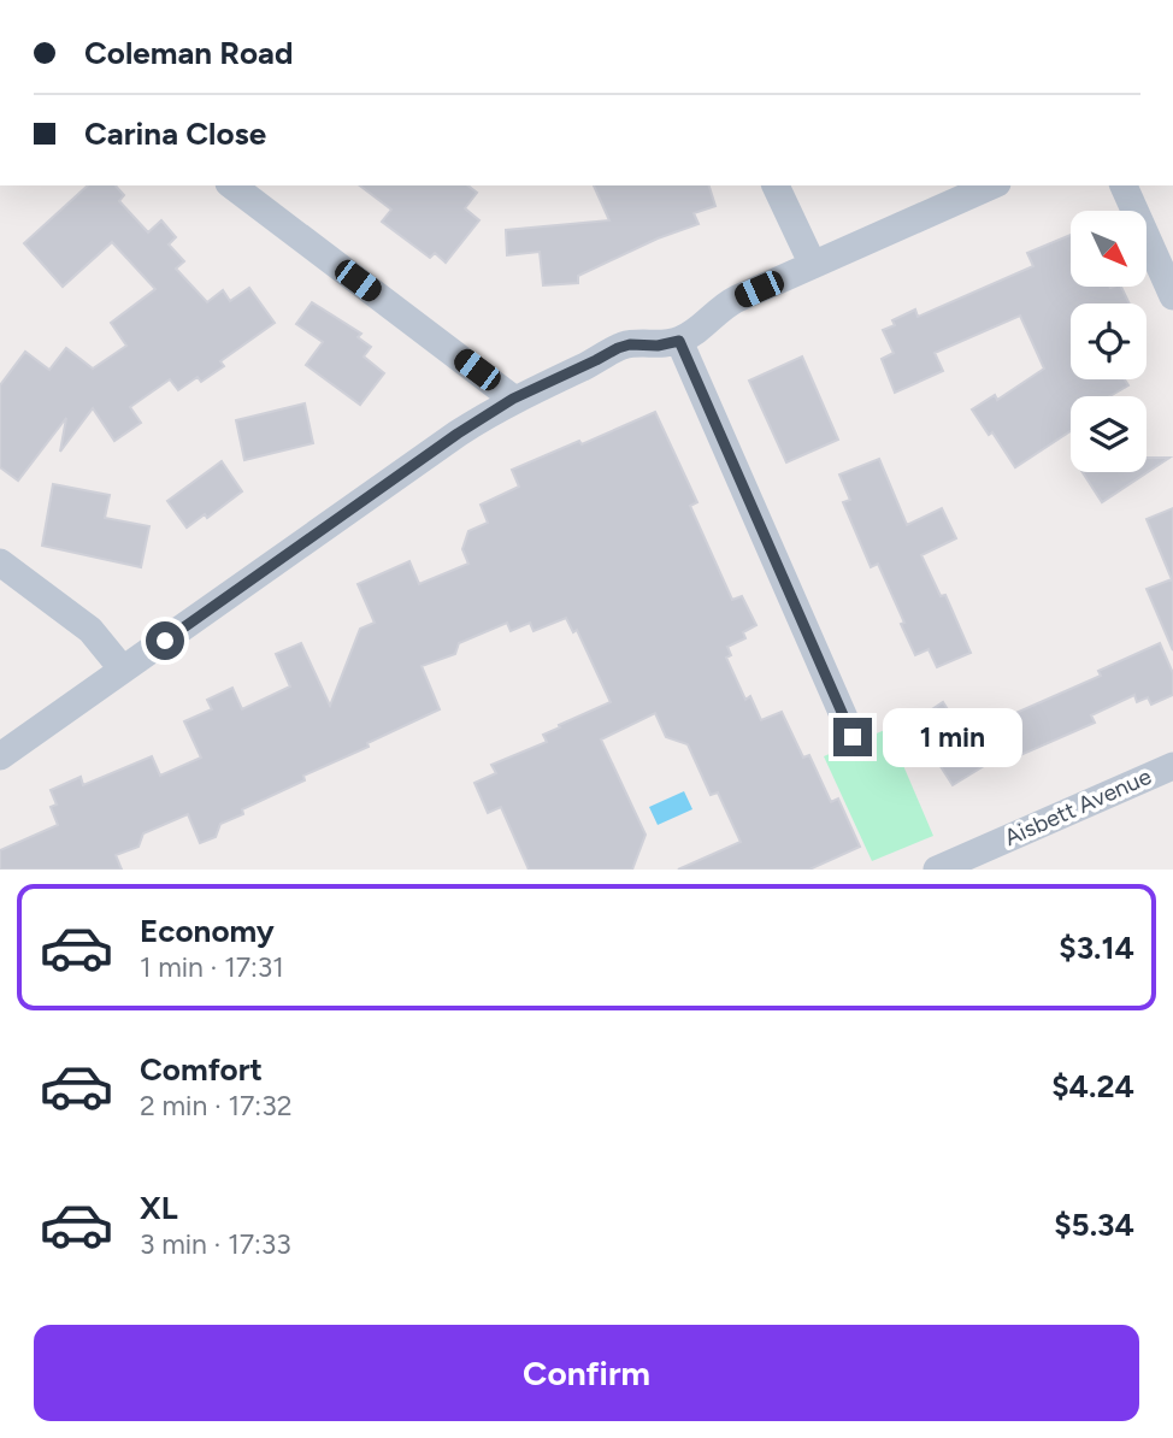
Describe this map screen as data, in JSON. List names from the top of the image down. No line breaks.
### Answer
{"streets":{"street":["Aisbett Avenue"]},"north":"bottom right","page":{"banner":["Coleman Road","Carina Close"],"bubble":"1 min","list":[{"name":"Economy","note":"1 min · 17:31","value":"$3.14"},{"name":"Comfort","note":"2 min · 17:32","value":"$4.24"},{"name":"XL","note":"3 min · 17:33","value":"$5.34"}],"buttons":"Confirm"}}
